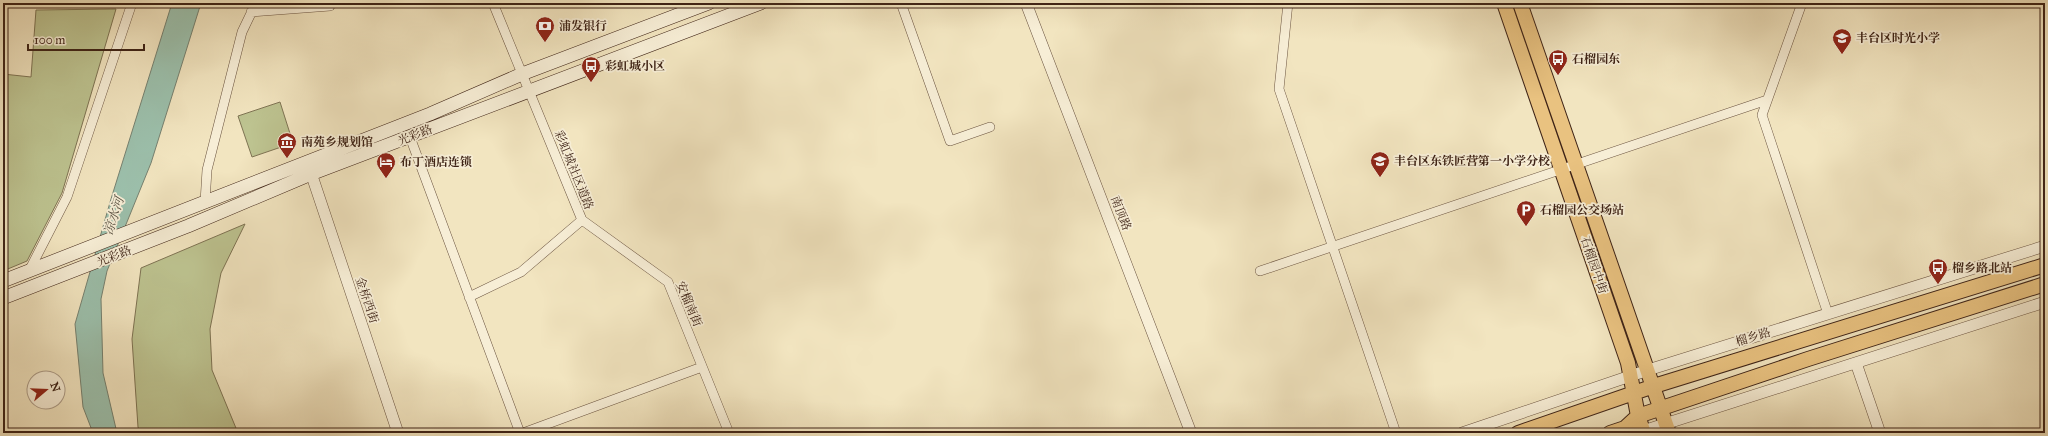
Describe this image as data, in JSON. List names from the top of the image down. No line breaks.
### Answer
{"streets":{"main road":["光彩路","石榴园中街","榴乡路"],"street":["彩虹城社区道路","南顶路","金桥西街","安榴南街"]},"crossings":[["光彩路","彩虹城社区道路"],["光彩路","金桥西街"],["彩虹城社区道路","安榴南街"],["石榴园中街","榴乡路"]],"water":["凉水河"],"places":{"bank":["浦发银行"],"school or university":["丰台区时光小学","丰台区东铁匠营第一小学分校"],"bus stop":["石榴园东","彩虹城小区","榴乡路北站"],"museum":["南苑乡规划馆"],"hotel":["布丁酒店连锁"],"parking":["石榴园公交场站"]},"scale_bar":"100 m","north":"right"}
